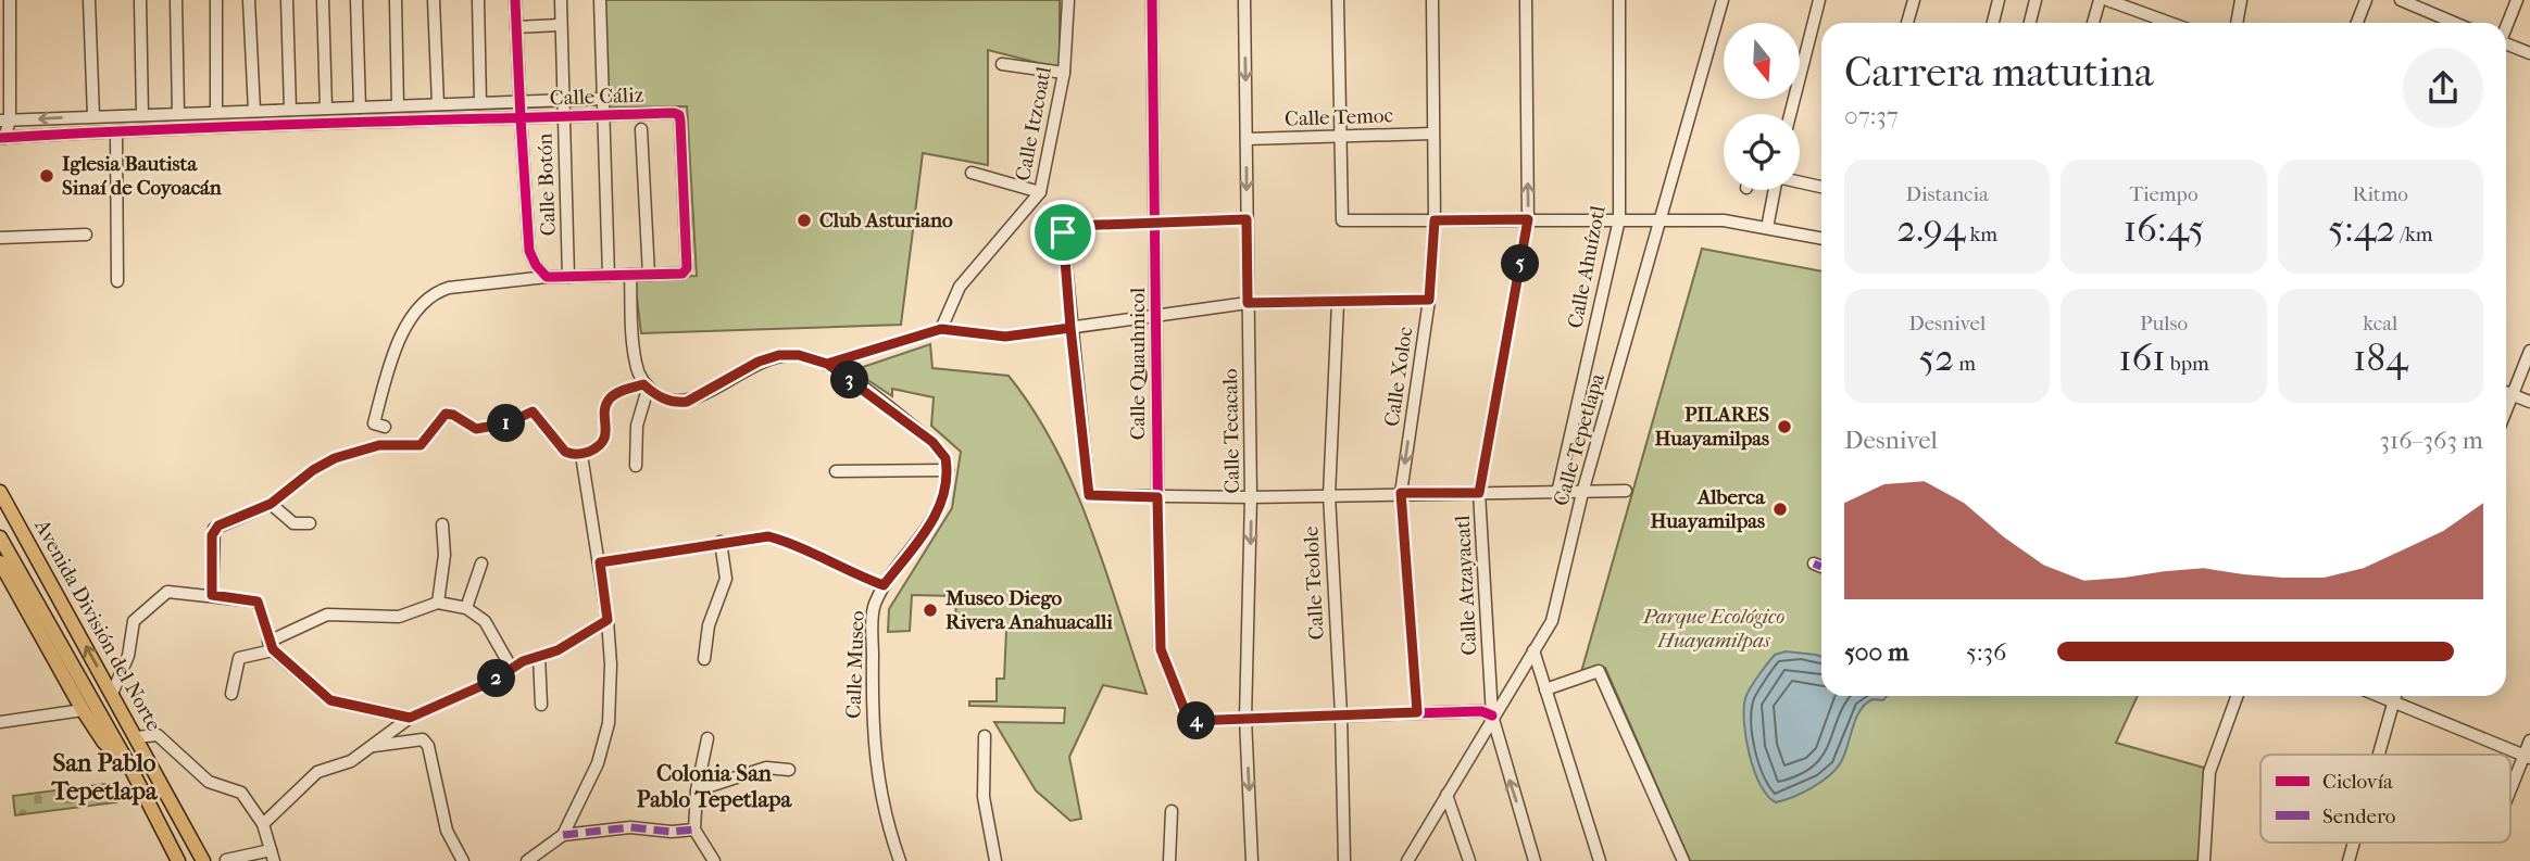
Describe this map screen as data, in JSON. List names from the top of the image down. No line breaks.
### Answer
{"streets":{"main road":["Avenida División del Norte"],"street":["Calle Cáliz","Calle Temoc","Calle Itzcoatl","Calle Botón","Calle Ahuízotl","Calle Quauhnicol","Calle Xoloc","Calle Tecacalo","Calle Tepetlapa","Calle Teolole","Calle Atzayacatl","Calle Museo"]},"crossings":[["Calle Cáliz","Calle Botón"],["Calle Temoc","Calle Xoloc"],["Calle Temoc","Calle Tecacalo"],["Calle Quauhnicol","Calle Tecacalo"],["Calle Tepetlapa","Calle Atzayacatl"]],"districts":["San Pablo Tepetlapa","Colonia San Pablo Tepetlapa"],"parks":["Parque Ecológico Huayamilpas"],"places":["Iglesia Bautista Sinaí de Coyoacán","Club Asturiano","PILARES Huayamilpas","Alberca Huayamilpas","Museo Diego Rivera Anahuacalli"],"legend":["Ciclovía","Sendero"],"north":"bottom","page":{"heading":["Carrera matutina","07:37"],"stats":[["Distancia","2.94 km"],["Tiempo","16:45"],["Ritmo","5:42 /km"],["Desnivel","52 m"],["Pulso","161 bpm"],["kcal","184"]],"pins":["5","3","1","2","4"],"chart":["Desnivel","316–363 m"],"list":[{"name":"500 m","note":"5:36"}]}}
